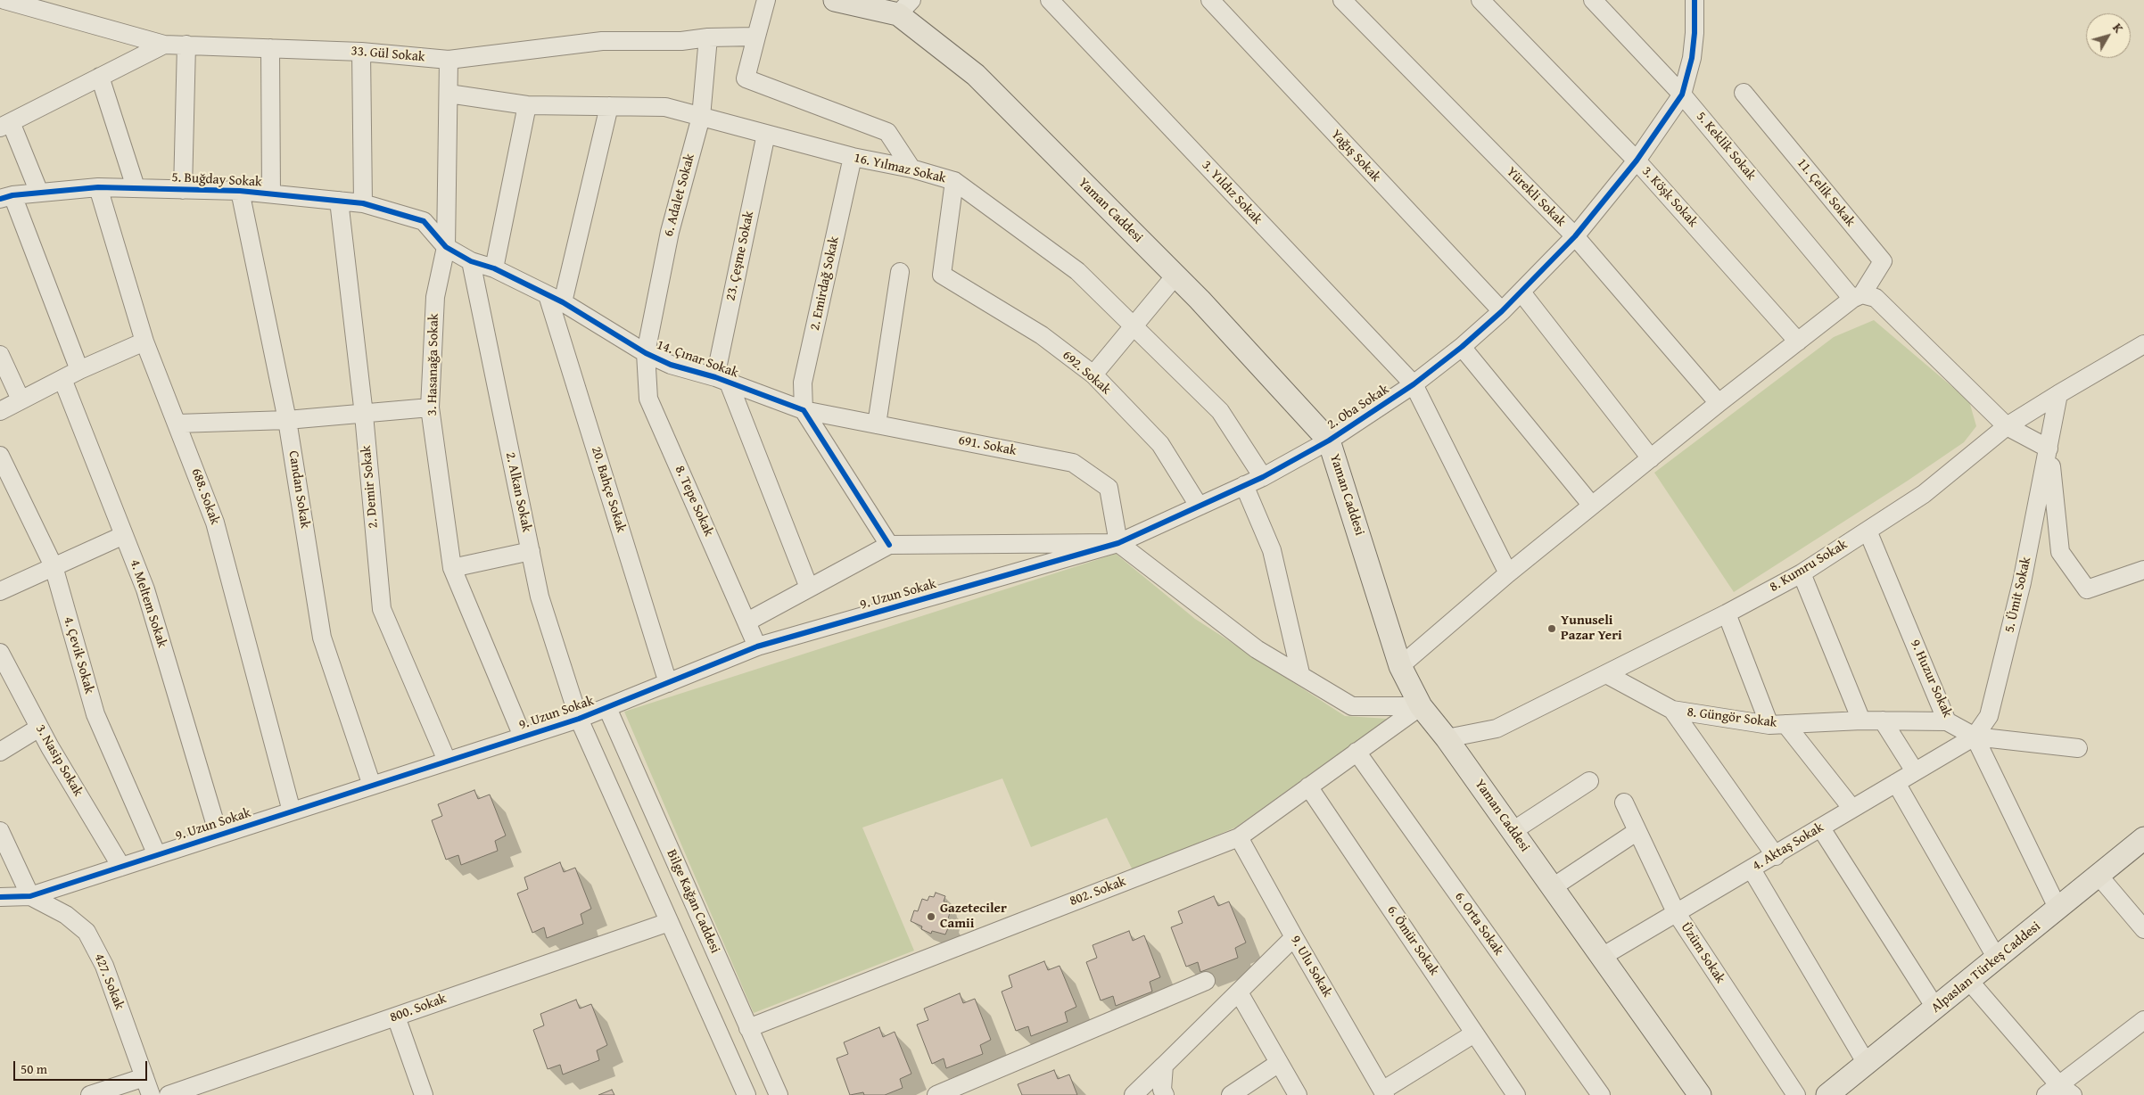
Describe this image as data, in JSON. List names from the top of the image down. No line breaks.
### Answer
{"streets":{"main road":["Yaman Caddesi","Alpaslan Türkeş Caddesi"],"street":["33. Gül Sokak","5. Keklik Sokak","Yağış Sokak","16. Yılmaz Sokak","5. Buğday Sokak","3. Yıldız Sokak","11. Çelik Sokak","6. Adalet Sokak","Yürekli Sokak","3. Köşk Sokak","23. Çeşme Sokak","2. Emirdağ Sokak","14. Çınar Sokak","3. Hasanağa Sokak","692. Sokak","2. Oba Sokak","691. Sokak","2. Demir Sokak","Candan Sokak","20. Bahçe Sokak","2. Alkan Sokak","688. Sokak","8. Tepe Sokak","8. Kumru Sokak","9. Uzun Sokak","5. Ümit Sokak","4. Meltem Sokak","4. Çevik Sokak","9. Huzur Sokak","8. Güngör Sokak","3. Nasip Sokak","4. Aktaş Sokak","802. Sokak","Bilge Kağan Caddesi","6. Orta Sokak","6. Ömür Sokak","Üzüm Sokak","9. Ulu Sokak","427. Sokak","800. Sokak"]},"crossings":[["33. Gül Sokak","6. Adalet Sokak"],["33. Gül Sokak","3. Hasanağa Sokak"],["5. Keklik Sokak","11. Çelik Sokak"],["5. Keklik Sokak","2. Oba Sokak"],["Yağış Sokak","2. Oba Sokak"],["16. Yılmaz Sokak","6. Adalet Sokak"],["16. Yılmaz Sokak","23. Çeşme Sokak"],["16. Yılmaz Sokak","2. Emirdağ Sokak"],["16. Yılmaz Sokak","3. Hasanağa Sokak"],["16. Yılmaz Sokak","692. Sokak"],["16. Yılmaz Sokak","2. Oba Sokak"],["5. Buğday Sokak","14. Çınar Sokak"],["5. Buğday Sokak","3. Hasanağa Sokak"],["5. Buğday Sokak","2. Demir Sokak"],["5. Buğday Sokak","Candan Sokak"],["5. Buğday Sokak","688. Sokak"],["3. Yıldız Sokak","2. Oba Sokak"],["6. Adalet Sokak","14. Çınar Sokak"],["6. Adalet Sokak","8. Tepe Sokak"],["Yürekli Sokak","2. Oba Sokak"],["3. Köşk Sokak","2. Oba Sokak"],["Yaman Caddesi","2. Oba Sokak"],["Yaman Caddesi","8. Kumru Sokak"],["Yaman Caddesi","4. Aktaş Sokak"],["Yaman Caddesi","802. Sokak"],["23. Çeşme Sokak","14. Çınar Sokak"],["2. Emirdağ Sokak","14. Çınar Sokak"],["2. Emirdağ Sokak","691. Sokak"],["14. Çınar Sokak","3. Hasanağa Sokak"],["14. Çınar Sokak","691. Sokak"],["14. Çınar Sokak","20. Bahçe Sokak"],["14. Çınar Sokak","2. Alkan Sokak"],["14. Çınar Sokak","8. Tepe Sokak"],["3. Hasanağa Sokak","9. Uzun Sokak"],["692. Sokak","2. Oba Sokak"],["2. Oba Sokak","691. Sokak"],["2. Oba Sokak","9. Uzun Sokak"],["691. Sokak","9. Uzun Sokak"],["2. Demir Sokak","9. Uzun Sokak"],["Candan Sokak","9. Uzun Sokak"],["20. Bahçe Sokak","9. Uzun Sokak"],["2. Alkan Sokak","9. Uzun Sokak"],["688. Sokak","9. Uzun Sokak"],["8. Tepe Sokak","9. Uzun Sokak"],["8. Kumru Sokak","5. Ümit Sokak"],["8. Kumru Sokak","9. Huzur Sokak"],["8. Kumru Sokak","8. Güngör Sokak"],["9. Uzun Sokak","4. Meltem Sokak"],["9. Uzun Sokak","4. Çevik Sokak"],["9. Uzun Sokak","3. Nasip Sokak"],["9. Uzun Sokak","Bilge Kağan Caddesi"],["9. Uzun Sokak","427. Sokak"],["5. Ümit Sokak","9. Huzur Sokak"],["5. Ümit Sokak","4. Aktaş Sokak"],["9. Huzur Sokak","8. Güngör Sokak"],["9. Huzur Sokak","4. Aktaş Sokak"],["4. Aktaş Sokak","Üzüm Sokak"],["802. Sokak","Bilge Kağan Caddesi"],["802. Sokak","6. Orta Sokak"],["802. Sokak","6. Ömür Sokak"],["802. Sokak","9. Ulu Sokak"]],"places":["Yunuseli Pazar Yeri","Gazeteciler Camii"],"scale_bar":"50 m","north":"top right"}
